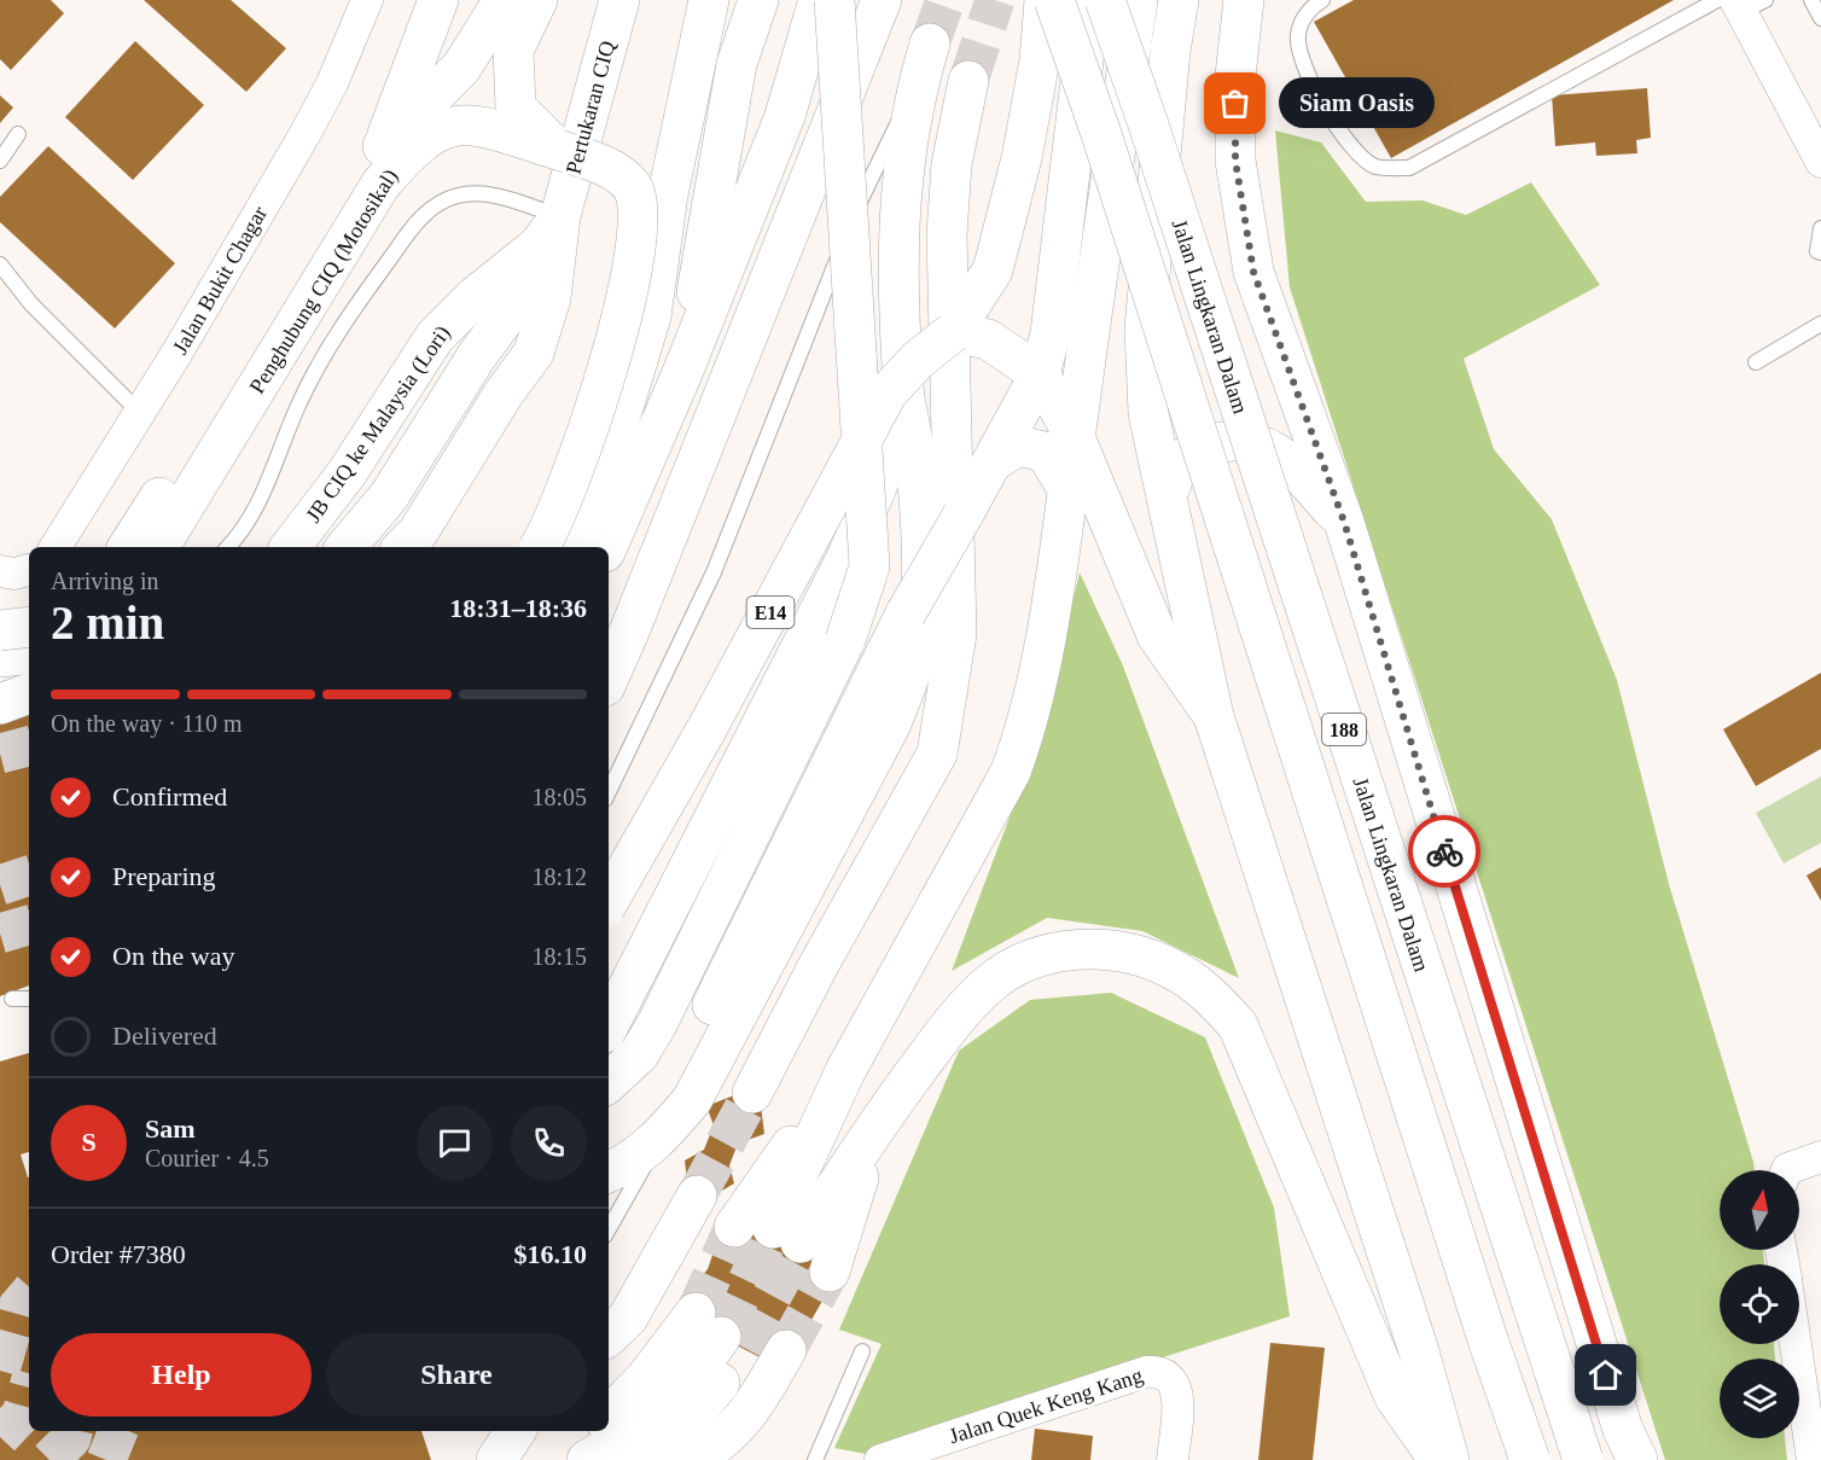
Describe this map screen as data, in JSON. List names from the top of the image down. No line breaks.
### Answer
{"streets":{"main road":["Pertukaran CIQ","Penghubung CIQ (Motosikal)","Jalan Lingkaran Dalam","JB CIQ ke Malaysia (Lori)","E14","188"],"street":["Jalan Bukit Chagar","Jalan Quek Keng Kang"]},"crossings":[["Pertukaran CIQ","JB CIQ ke Malaysia (Lori)"]],"places":["Siam Oasis"],"north":"top","page":{"bubble":"Siam Oasis","heading":["2 min","Arriving in","18:31–18:36"],"panel":["Sam","Courier · 4.5","Order #7380","$16.10"],"bar":"On the way · 110 m","list":[["Confirmed","18:05"],["Preparing","18:12"],["On the way","18:15"],"Delivered"],"round":"S","buttons":["Help","Share"]}}
